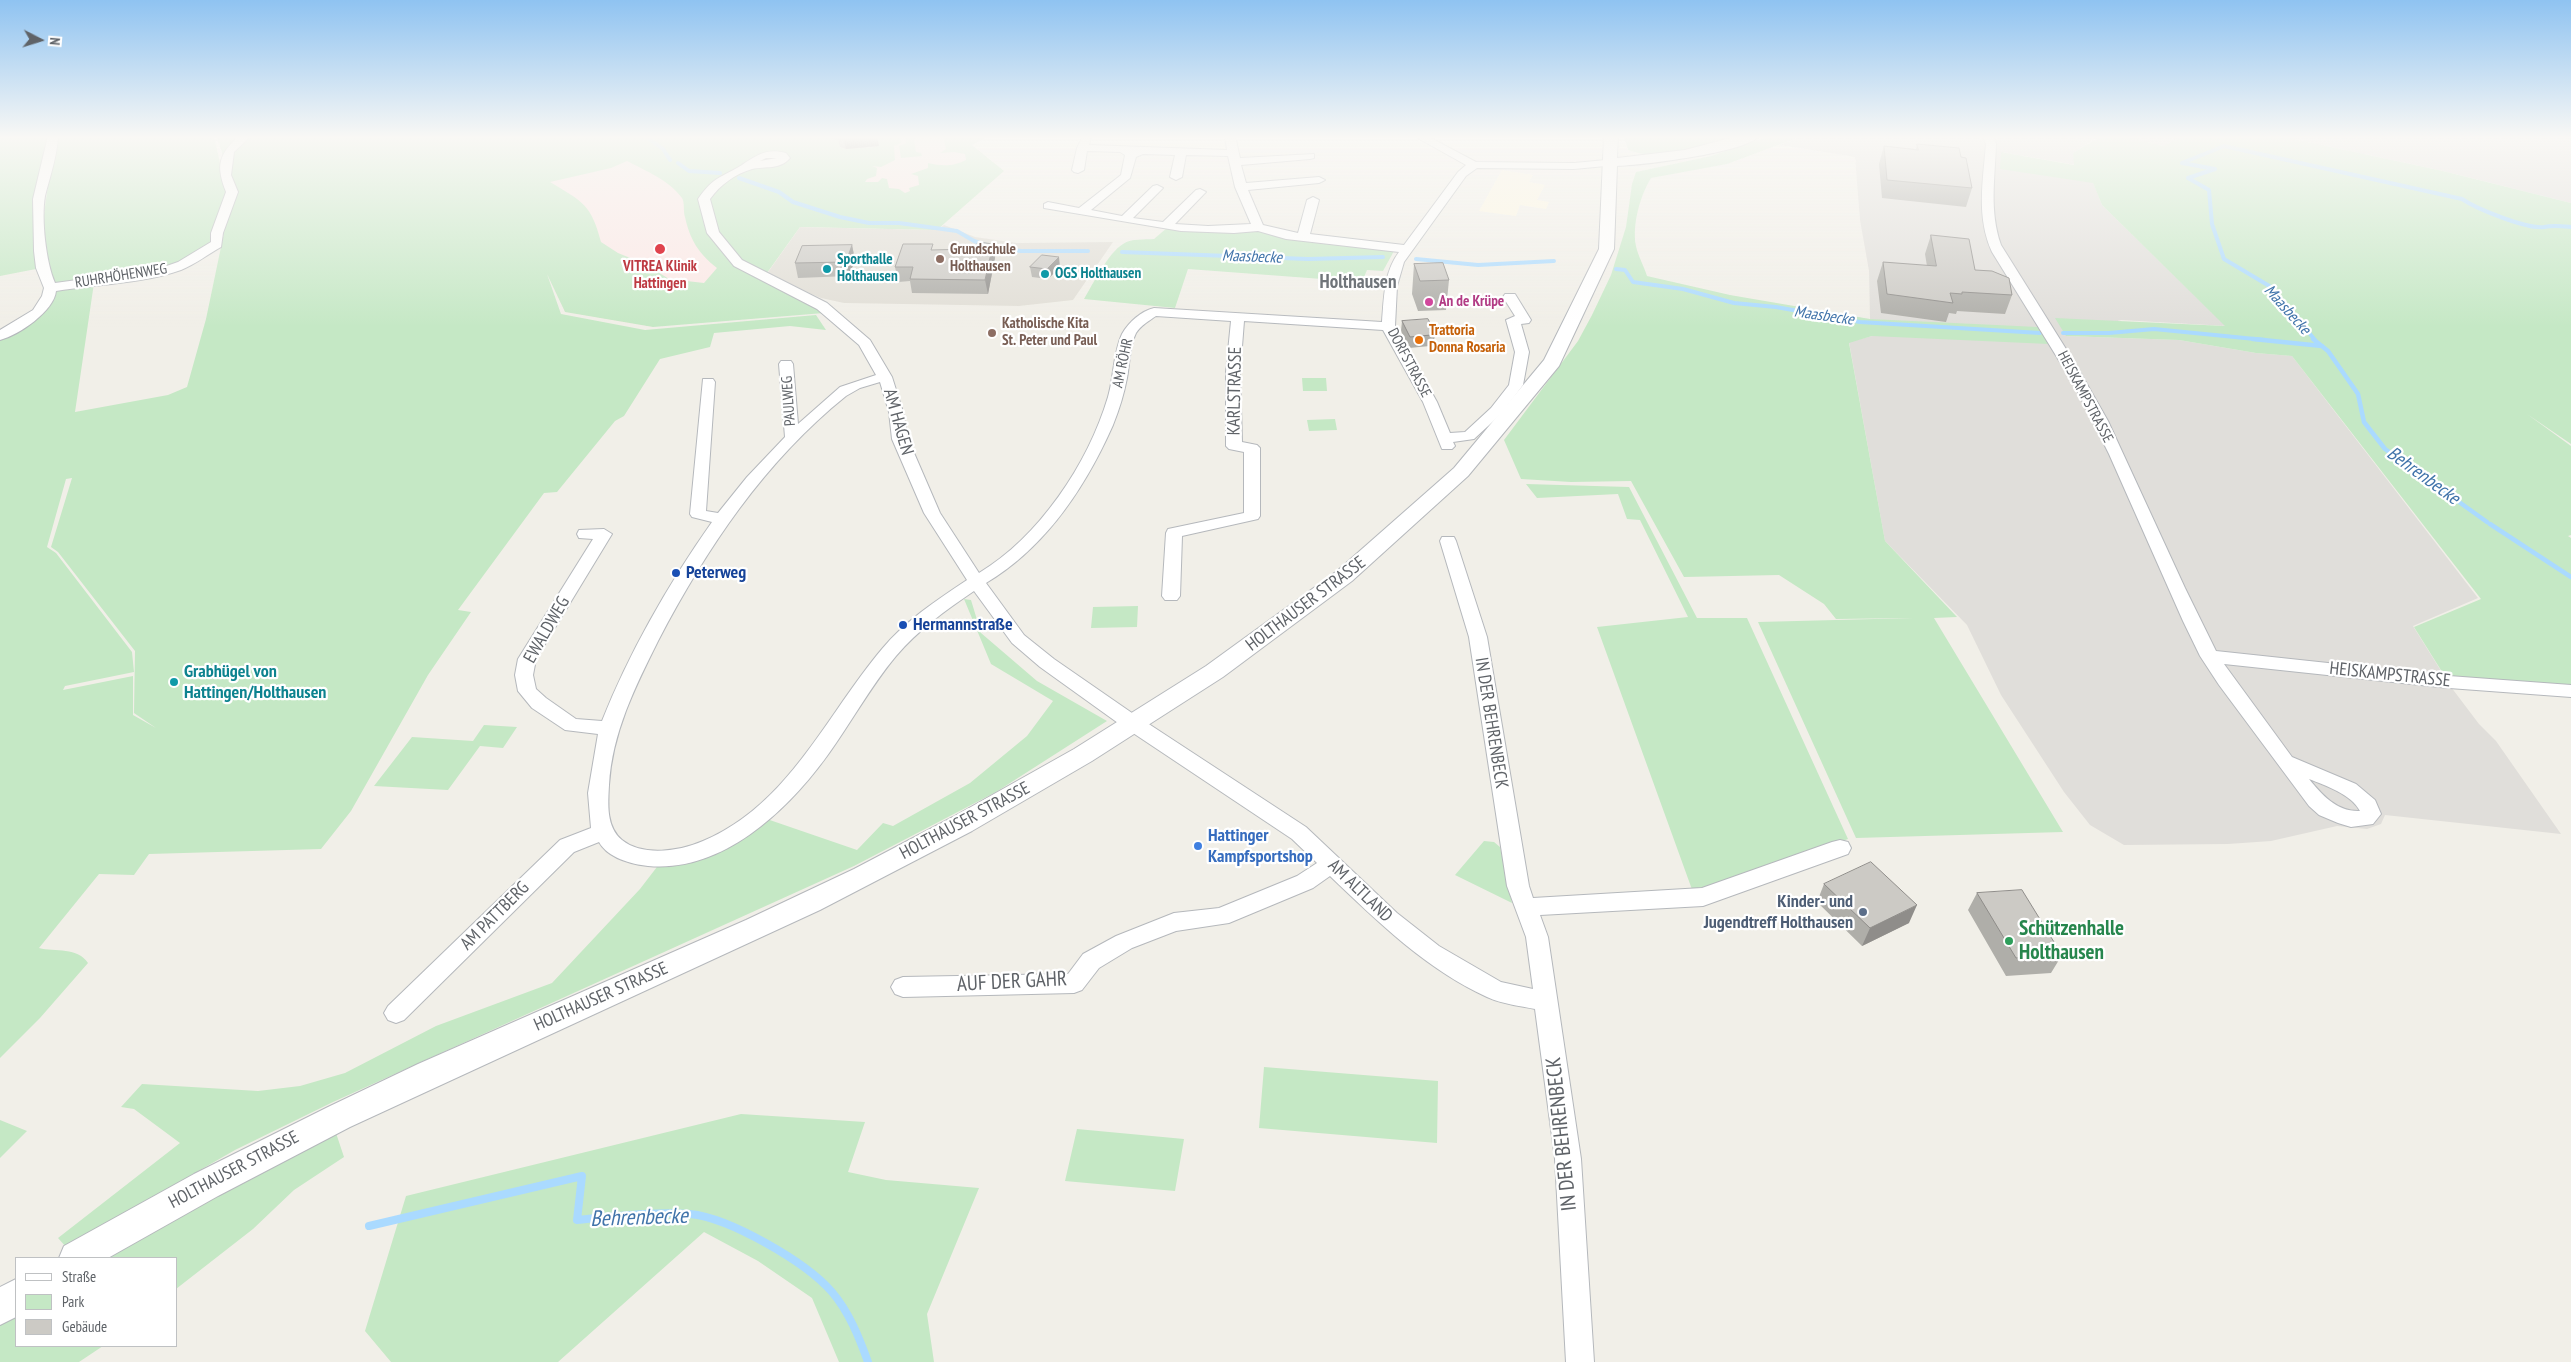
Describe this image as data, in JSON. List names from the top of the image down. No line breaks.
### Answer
{"streets":{"street":["RUHRHÖHENWEG","AM RÖHR","DORFSTRASSE","KARLSTRASSE","HEISKAMPSTRASSE","PAULWEG","AM HAGEN","HOLTHAUSER STRASSE","EWALDWEG","IN DER BEHRENBECK","AM ALTLAND","AM PATTBERG","AUF DER GAHR"]},"crossings":[["AM RÖHR","DORFSTRASSE"],["AM RÖHR","KARLSTRASSE"],["AM RÖHR","AM HAGEN"],["AM HAGEN","HOLTHAUSER STRASSE"],["AM HAGEN","AM ALTLAND"],["HOLTHAUSER STRASSE","AM ALTLAND"],["IN DER BEHRENBECK","AM ALTLAND"],["AM ALTLAND","AUF DER GAHR"]],"districts":["Holthausen"],"water":["Maasbecke","Behrenbecke"],"places":["VITREA Klinik Hattingen","Grundschule Holthausen","Sporthalle Holthausen","OGS Holthausen","An de Krüpe","Katholische Kita St. Peter und Paul","Trattoria Donna Rosaria","Peterweg","Hermannstraße","Grabhügel von Hattingen/Holthausen","Hattinger Kampfsportshop","Kinder- und Jugendtreff Holthausen","Schützenhalle Holthausen"],"legend":["Straße","Park","Gebäude"],"north":"right"}
